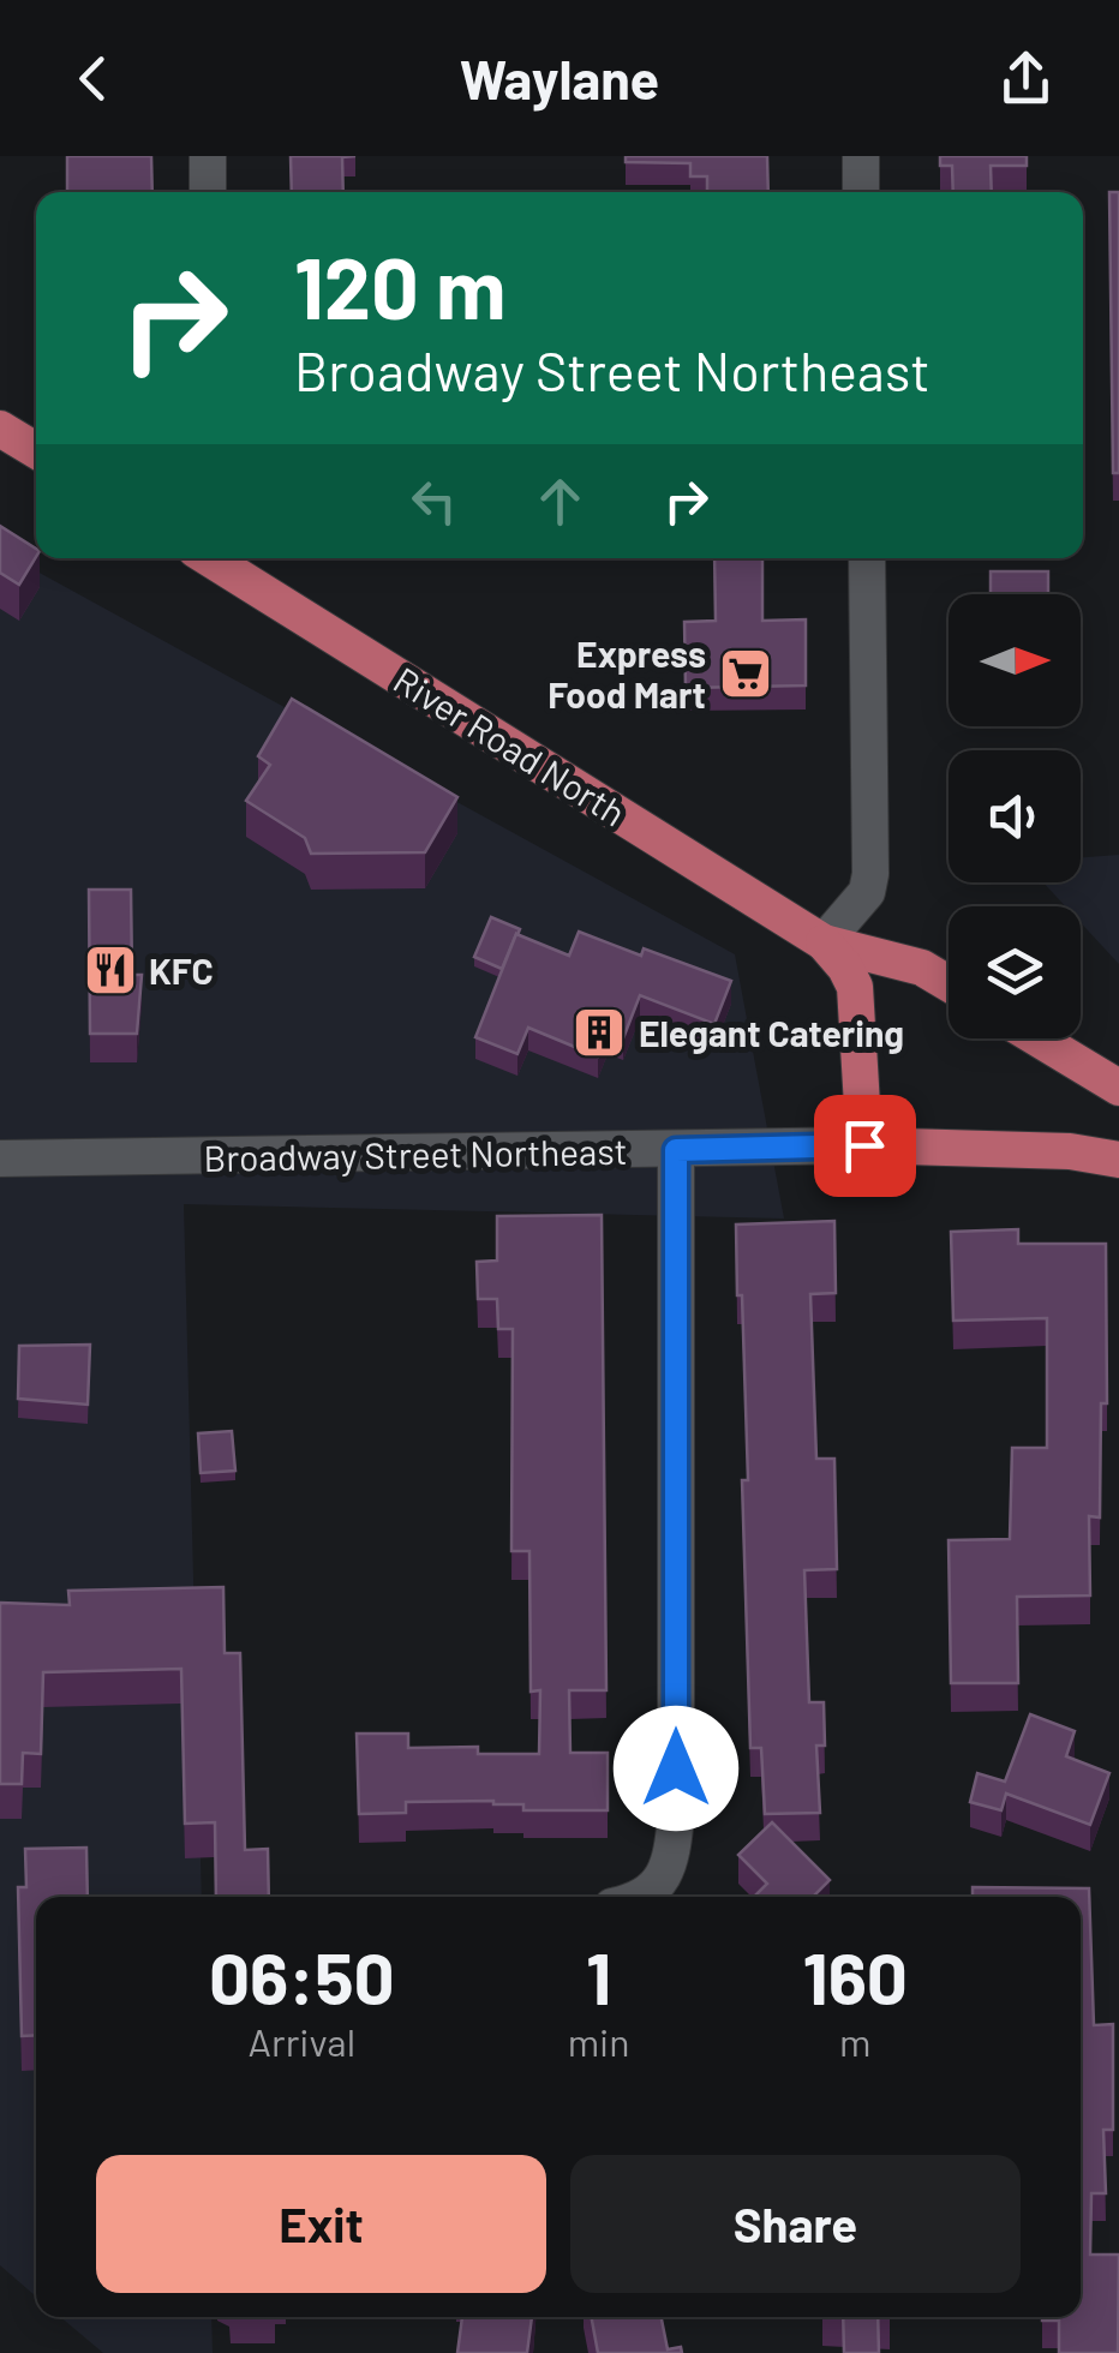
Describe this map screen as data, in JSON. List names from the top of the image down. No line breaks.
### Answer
{"streets":{"main road":["River Road North","Broadway Street Northeast"]},"places":{"supermarket":["Express Food Mart"],"restaurant":["KFC"],"building":["Elegant Catering"]},"north":"right","page":{"header":"Waylane","turn":["120 m","Broadway Street Northeast"],"eta":["06:50","Arrival","1","min","160","m"],"buttons":["Exit","Share"]}}
